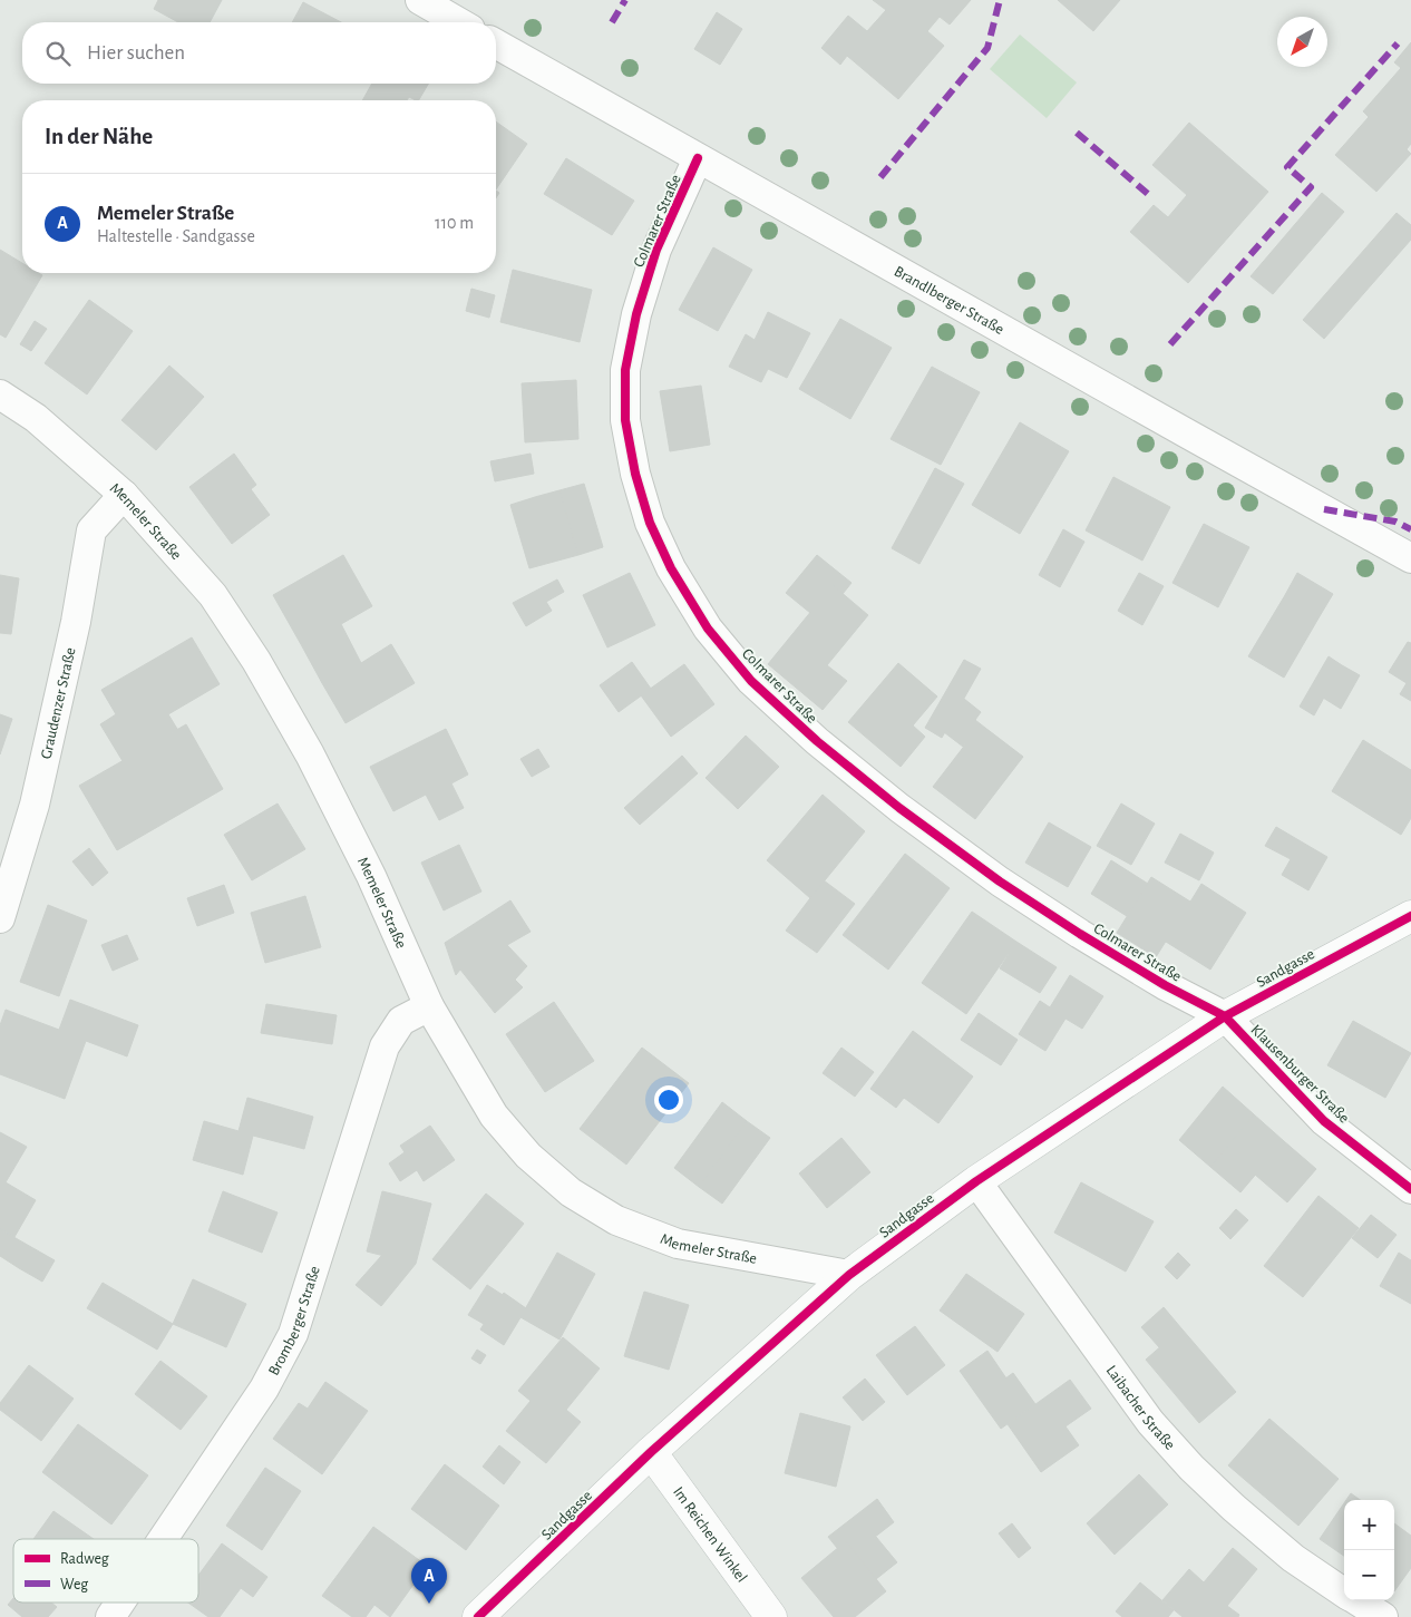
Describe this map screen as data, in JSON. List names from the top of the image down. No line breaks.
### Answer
{"streets":{"street":["Colmarer Straße","Brandlberger Straße","Memeler Straße","Graudenzer Straße","Sandgasse","Klausenburger Straße","Bromberger Straße","Laibacher Straße","Im Reichen Winkel"]},"crossings":[["Colmarer Straße","Brandlberger Straße"],["Colmarer Straße","Sandgasse"],["Colmarer Straße","Klausenburger Straße"],["Memeler Straße","Graudenzer Straße"],["Memeler Straße","Sandgasse"],["Memeler Straße","Bromberger Straße"],["Sandgasse","Klausenburger Straße"],["Sandgasse","Laibacher Straße"],["Sandgasse","Im Reichen Winkel"]],"legend":["Radweg","Weg"],"north":"bottom left","page":{"search":"Hier suchen","heading":"In der Nähe","list":[{"mark":"A","name":"Memeler Straße","note":"Haltestelle · Sandgasse","value":"110 m"}],"map_buttons":["+","−"],"pins":"A"}}
